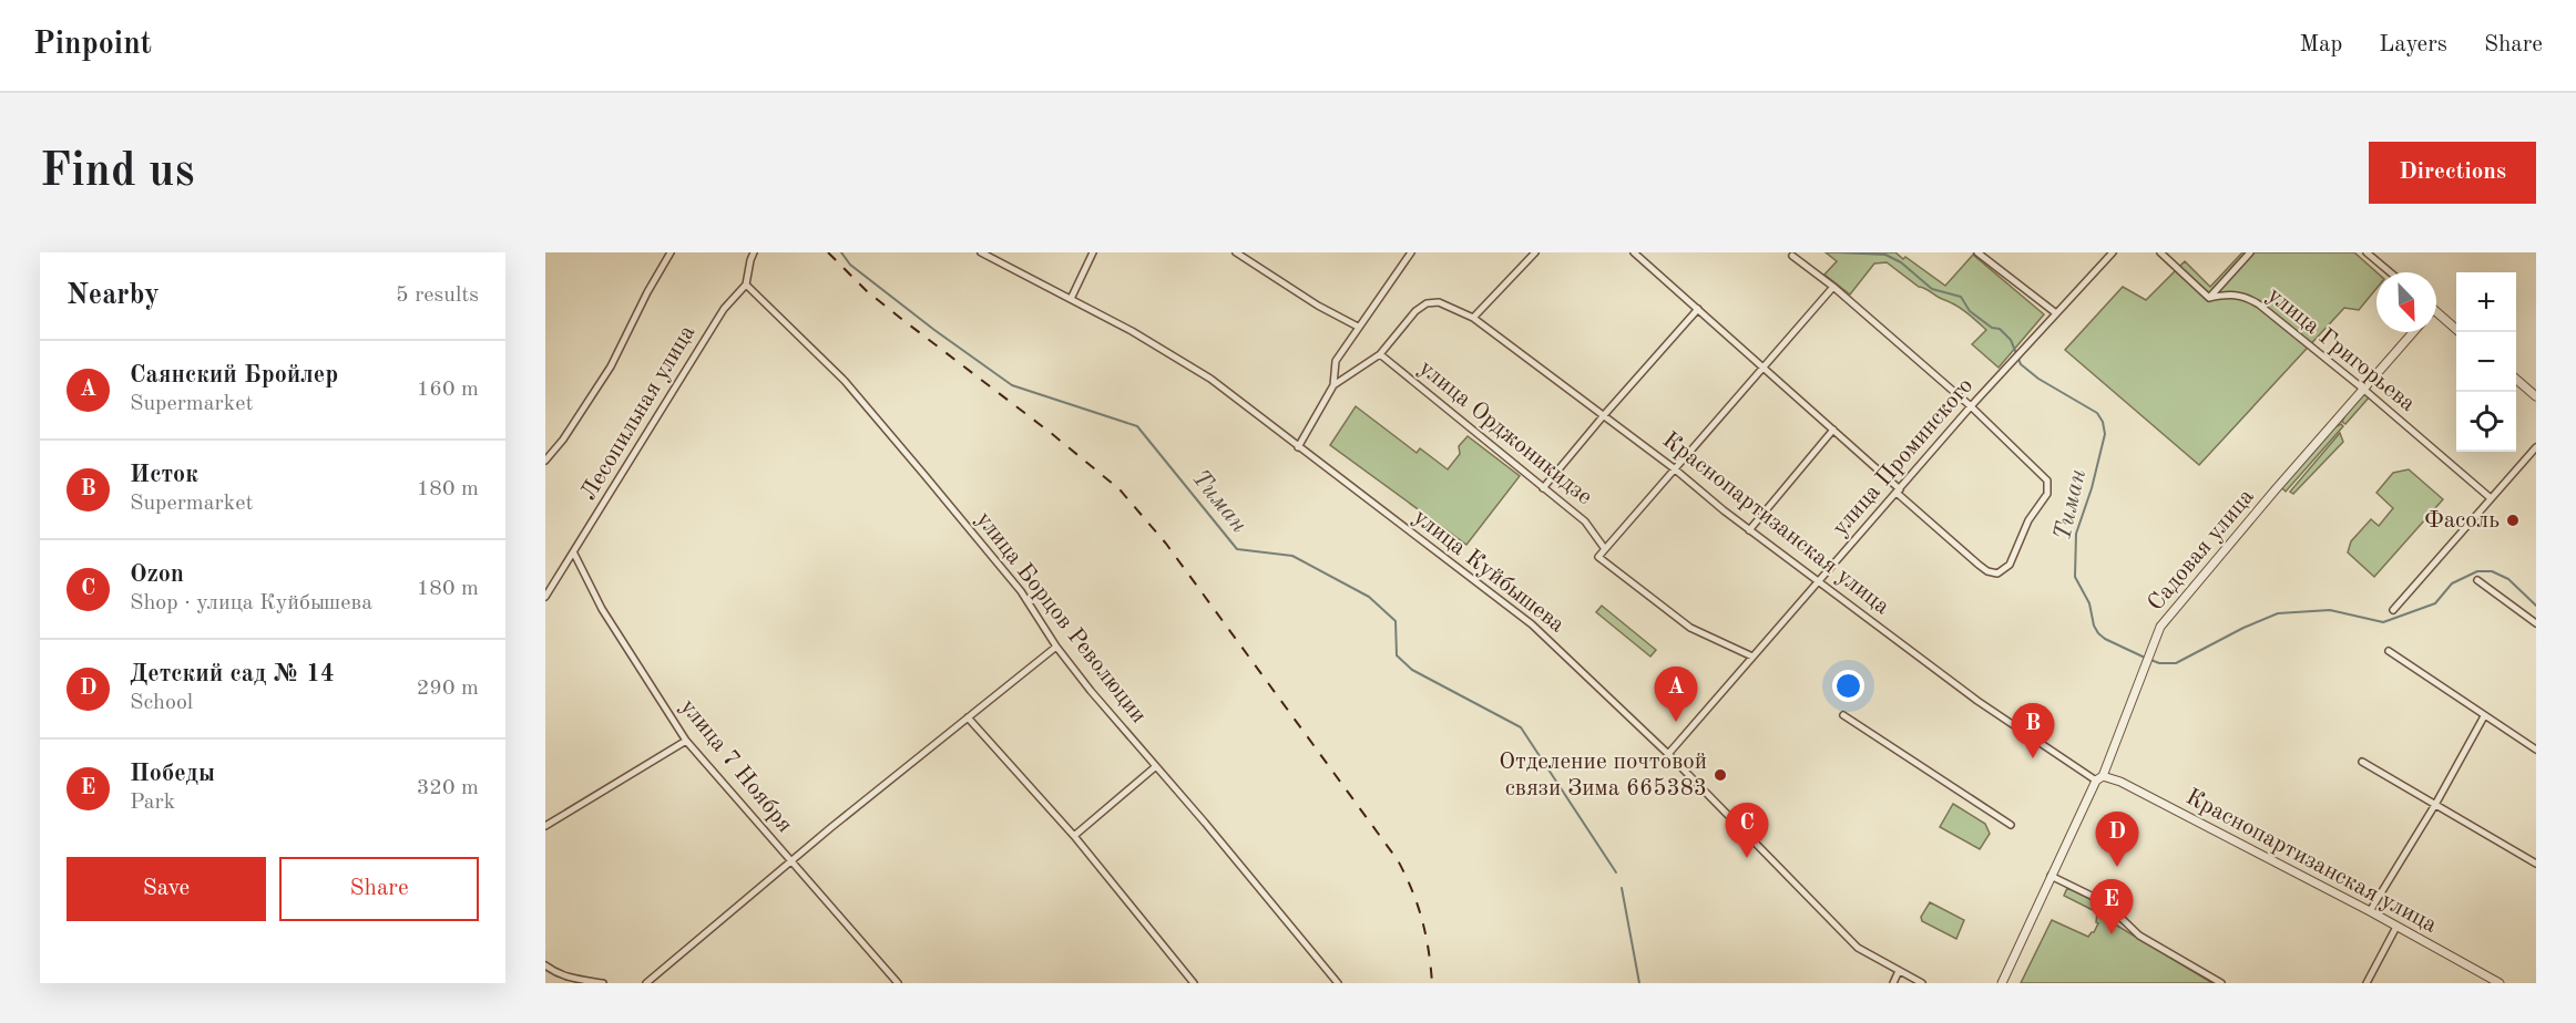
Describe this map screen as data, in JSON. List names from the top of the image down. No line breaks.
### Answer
{"streets":{"street":["улица Григорьева","Лесопильная улица","улица Орджоникидзе","улица Проминского","Краснопартизанская улица","Садовая улица","улица Куйбышева","улица Борцов Революции","улица 7 Ноября"]},"crossings":[["улица Григорьева","Садовая улица"],["Лесопильная улица","улица Борцов Революции"],["Лесопильная улица","улица 7 Ноября"],["улица Орджоникидзе","улица Проминского"],["улица Орджоникидзе","Краснопартизанская улица"],["улица Проминского","Краснопартизанская улица"],["улица Проминского","улица Куйбышева"],["Краснопартизанская улица","Садовая улица"]],"water":["Тиман"],"places":["Фасоль","Отделение почтовой связи Зима 665383"],"north":"bottom right","page":{"header":"Pinpoint","nav":["Map","Layers","Share"],"buttons":["Directions",["Save","Share"]],"title":"Find us","heading":["Nearby","5 results"],"map_buttons":["+","−"],"list":[{"mark":"A","name":"Саянский Бройлер","note":"Supermarket","value":"160 m"},{"mark":"B","name":"Исток","note":"Supermarket","value":"180 m"},{"mark":"C","name":"Ozon","note":"Shop · улица Куйбышева","value":"180 m"},{"mark":"D","name":"Детский сад № 14","note":"School","value":"290 m"},{"mark":"E","name":"Победы","note":"Park","value":"320 m"}],"pins":["A","B","C","D","E"]}}
